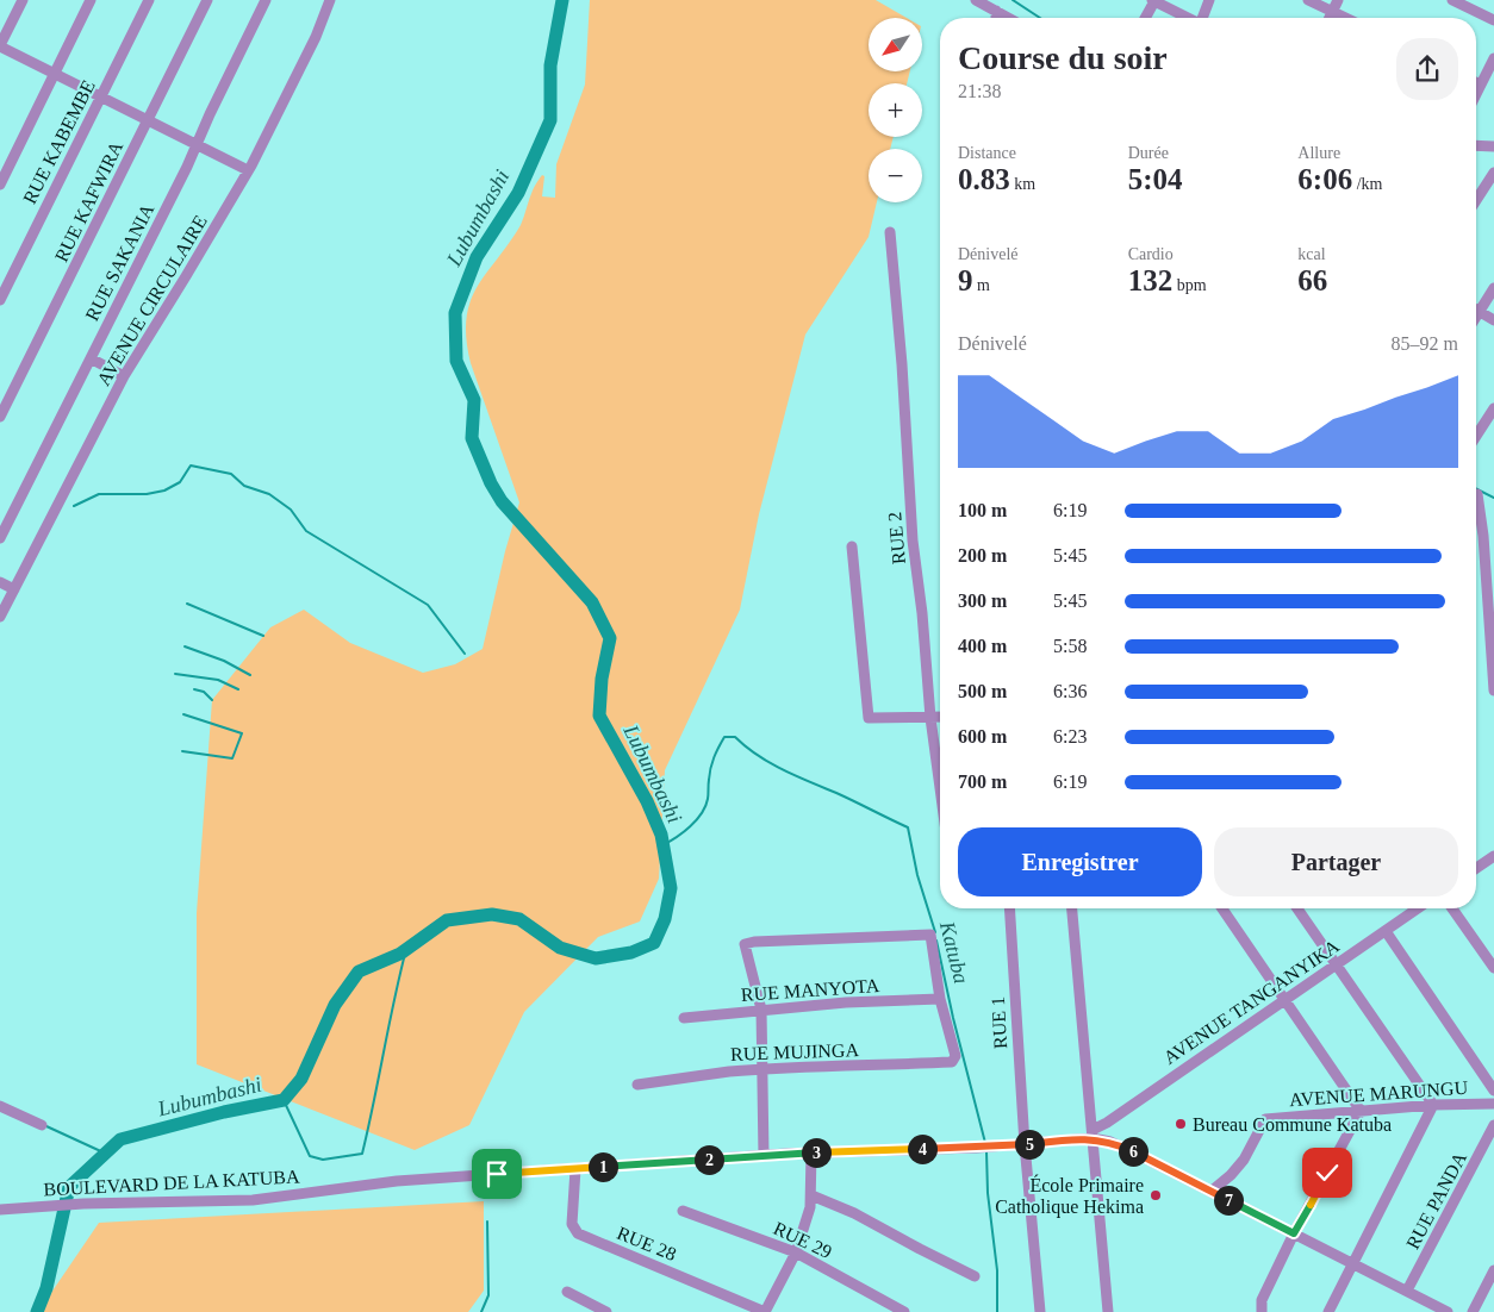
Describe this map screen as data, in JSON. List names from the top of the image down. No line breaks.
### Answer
{"streets":{"street":["RUE KABEMBE","RUE KAFWIRA","RUE SAKANIA","AVENUE CIRCULAIRE","RUE 2","RUE MANYOTA","AVENUE TANGANYIKA","RUE 1","RUE MUJINGA","AVENUE MARUNGU","BOULEVARD DE LA KATUBA","RUE PANDA","RUE 29","RUE 28"]},"crossings":[["RUE MANYOTA","RUE MUJINGA"],["AVENUE TANGANYIKA","BOULEVARD DE LA KATUBA"],["RUE 1","BOULEVARD DE LA KATUBA"],["BOULEVARD DE LA KATUBA","RUE 28"]],"water":["Lubumbashi","Katuba"],"places":["Bureau Commune Katuba","École Primaire Catholique Hekima"],"north":"bottom left","page":{"map_buttons":["+","−"],"heading":["Course du soir","21:38"],"stats":[["Distance","0.83 km"],["Durée","5:04"],["Allure","6:06 /km"],["Dénivelé","9 m"],["Cardio","132 bpm"],["kcal","66"]],"chart":["Dénivelé","85–92 m"],"list":[{"name":"100 m","note":"6:19"},{"name":"200 m","note":"5:45"},{"name":"300 m","note":"5:45"},{"name":"400 m","note":"5:58"},{"name":"500 m","note":"6:36"},{"name":"600 m","note":"6:23"},{"name":"700 m","note":"6:19"}],"buttons":["Enregistrer","Partager"],"pins":["5","4","6","3","2","1","7"]}}
